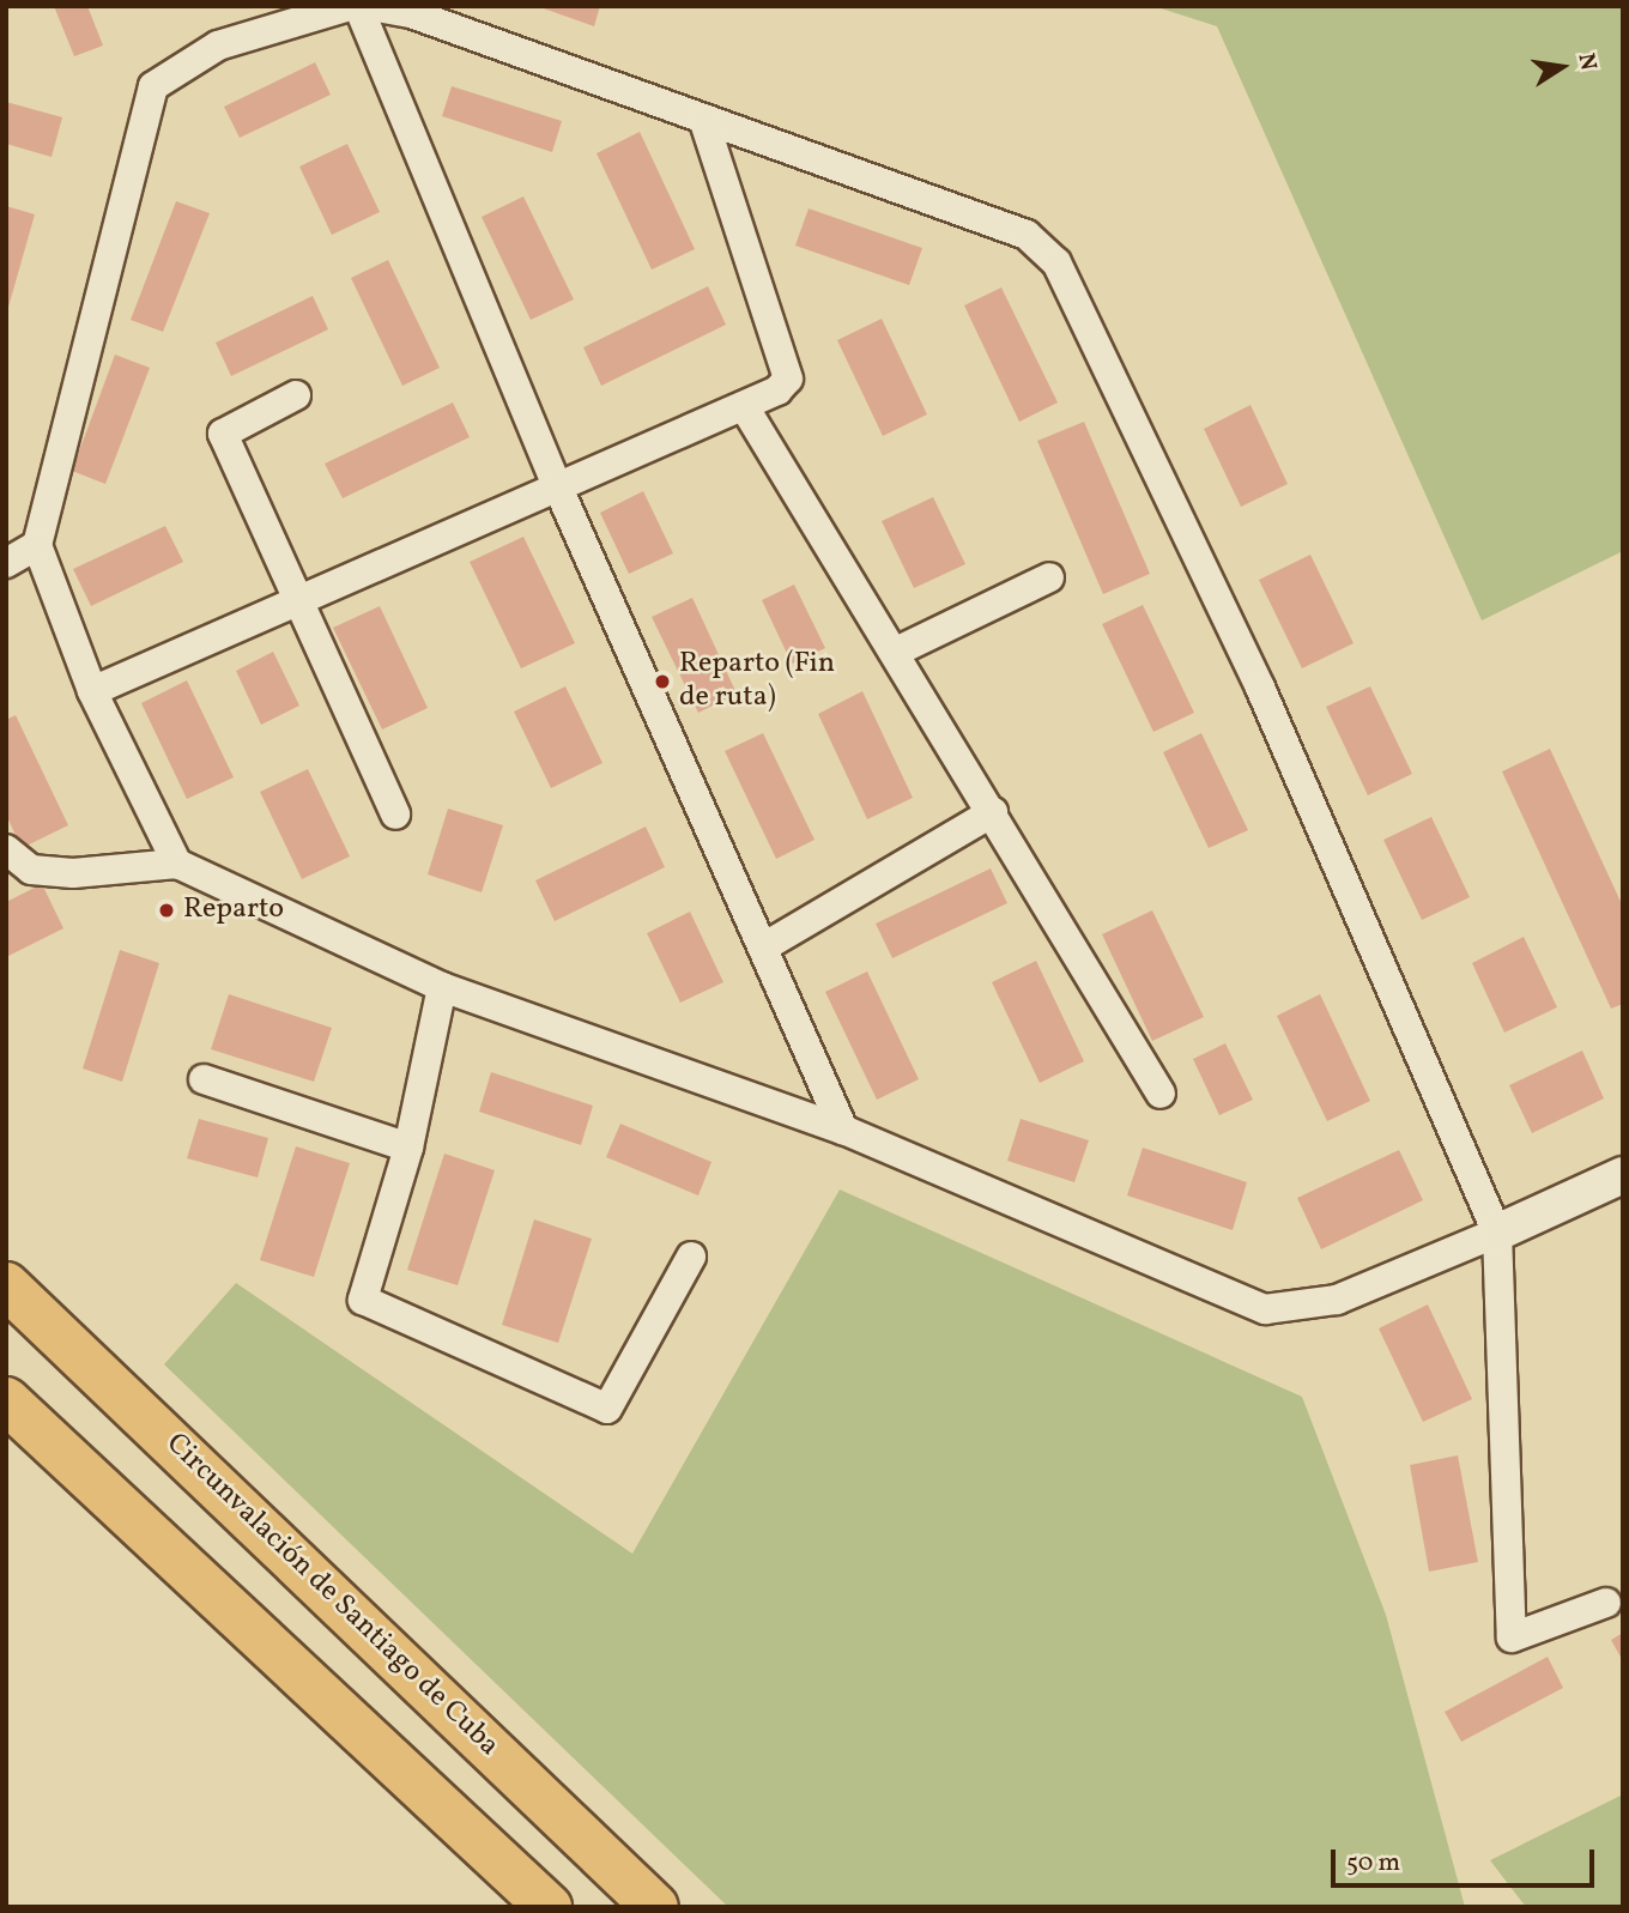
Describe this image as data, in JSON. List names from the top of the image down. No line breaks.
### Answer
{"streets":{"highway":["Circunvalación de Santiago de Cuba"]},"places":["Reparto (Fin de ruta)","Reparto"],"scale_bar":"50 m","north":"right"}
